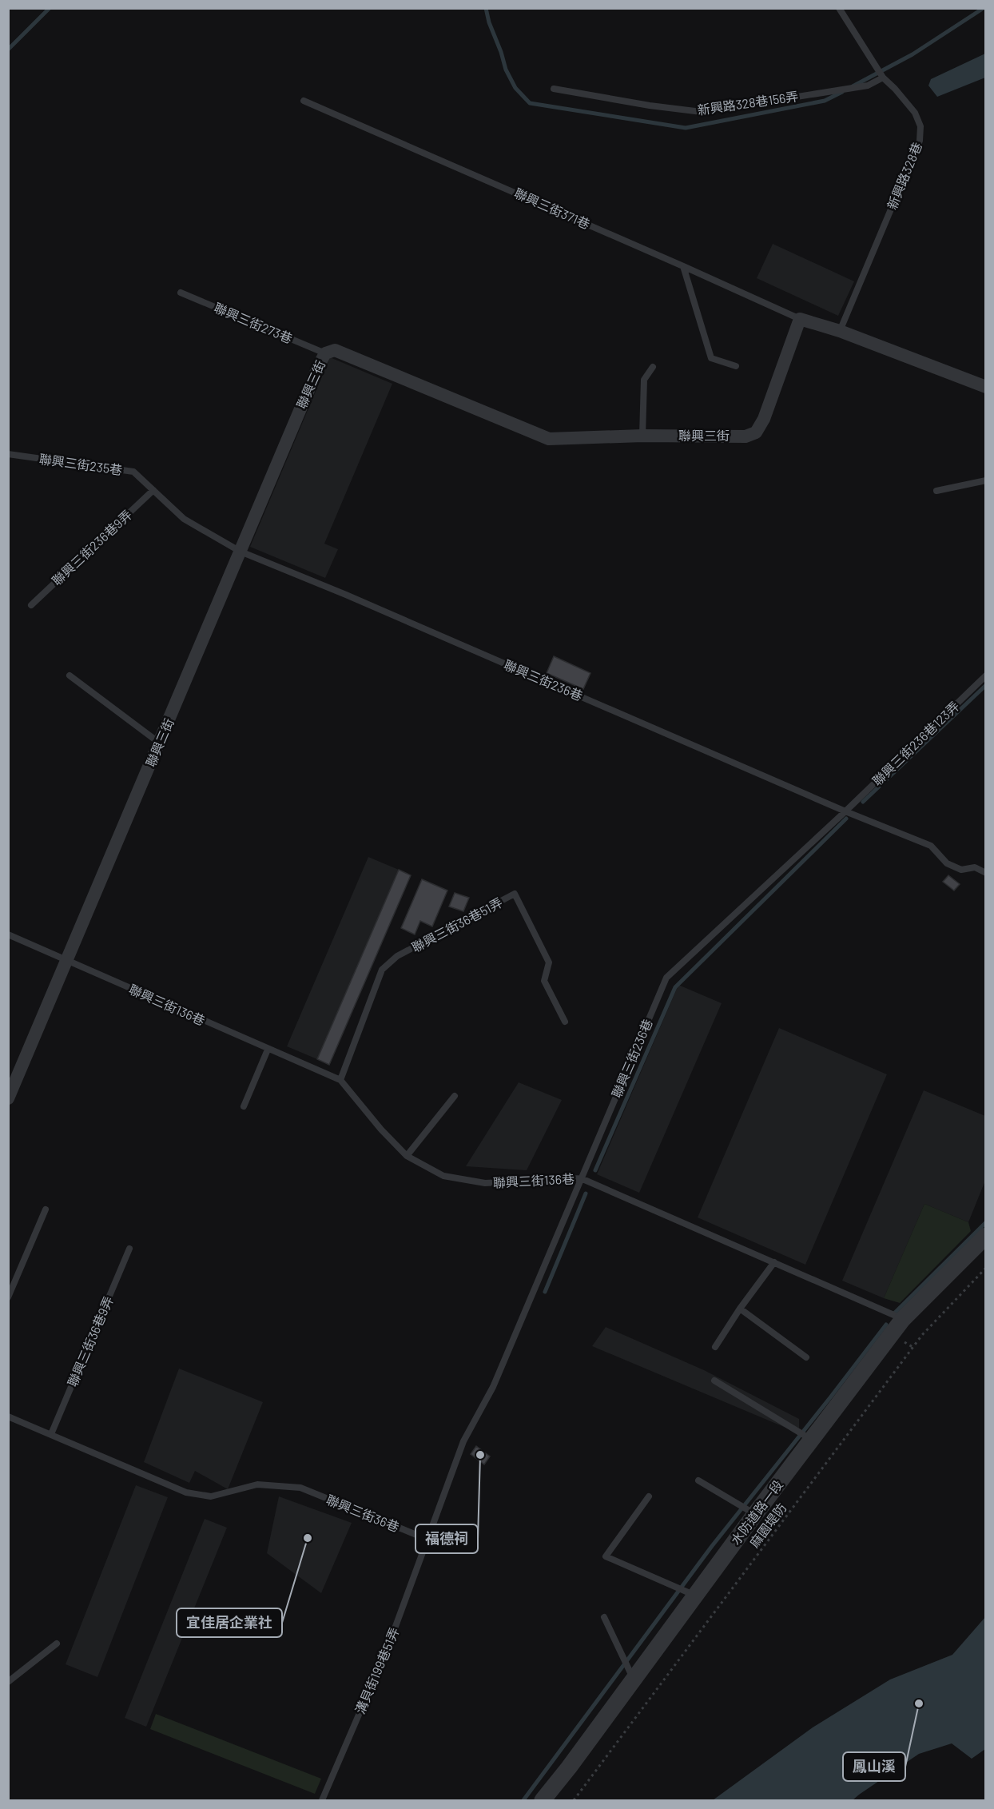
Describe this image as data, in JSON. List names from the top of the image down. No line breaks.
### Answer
{"streets":{"street":["聯興三街","水防道路一段"],"lane":["新興路328巷156弄","新興路328巷","聯興三街371巷","聯興三街273巷","聯興三街235巷","聯興三街236巷9弄","聯興三街236巷","聯興三街236巷123弄","聯興三街36巷51弄","聯興三街136巷","聯興三街36巷9弄","聯興三街36巷","溝貝街199巷51弄"],"path":["麻園堤防"]},"crossings":[["新興路328巷156弄","新興路328巷"],["聯興三街371巷","聯興三街"],["聯興三街273巷","聯興三街"],["聯興三街","聯興三街235巷"],["聯興三街","聯興三街236巷"],["聯興三街","聯興三街136巷"],["聯興三街235巷","聯興三街236巷9弄"],["聯興三街235巷","聯興三街236巷"],["聯興三街236巷","聯興三街236巷123弄"],["聯興三街236巷","聯興三街136巷"],["聯興三街36巷51弄","聯興三街136巷"],["聯興三街136巷","水防道路一段"],["聯興三街36巷9弄","聯興三街36巷"],["聯興三街36巷","溝貝街199巷51弄"]],"places":["福德祠","宜佳居企業社","鳳山溪"]}
